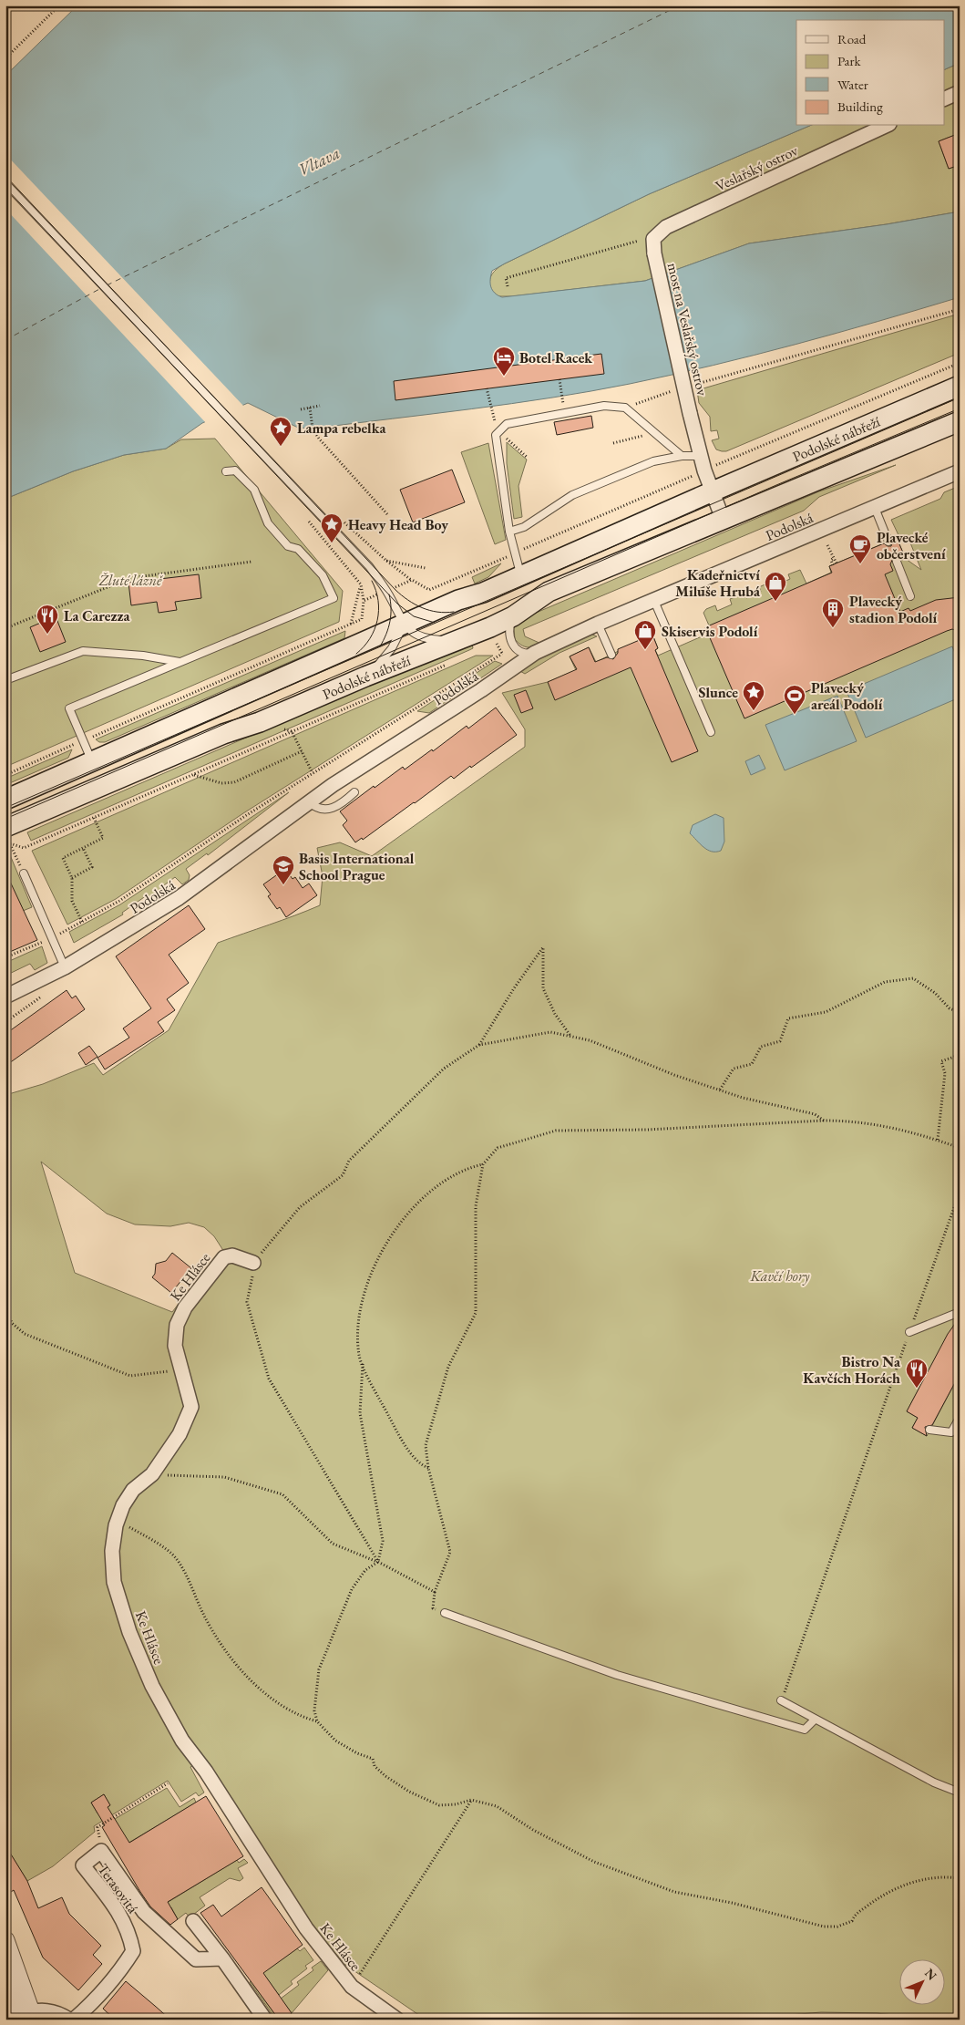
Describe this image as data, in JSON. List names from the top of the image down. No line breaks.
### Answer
{"streets":{"main road":["Podolské nábřeží"],"street":["Veslařský ostrov","most na Veslařský ostrov","Podolská","Ke Hlásce","Terasovitá"]},"crossings":[["Veslařský ostrov","most na Veslařský ostrov"]],"water":["Vltava"],"parks":["Žluté lázně","Kavčí hory"],"places":{"hotel":["Botel Racek"],"place":["Lampa rebelka","Heavy Head Boy","Slunce"],"cafe":["Plavecké občerstvení"],"shop":["Kadeřnictví Miluše Hrubá","Skiservis Podolí"],"building":["Plavecký stadion Podolí"],"restaurant":["La Carezza","Bistro Na Kavčích Horách"],"sports":["Plavecký areál Podolí"],"school or university":["Basis International School Prague"]},"legend":["Road","Park","Water","Building"],"north":"top right"}
